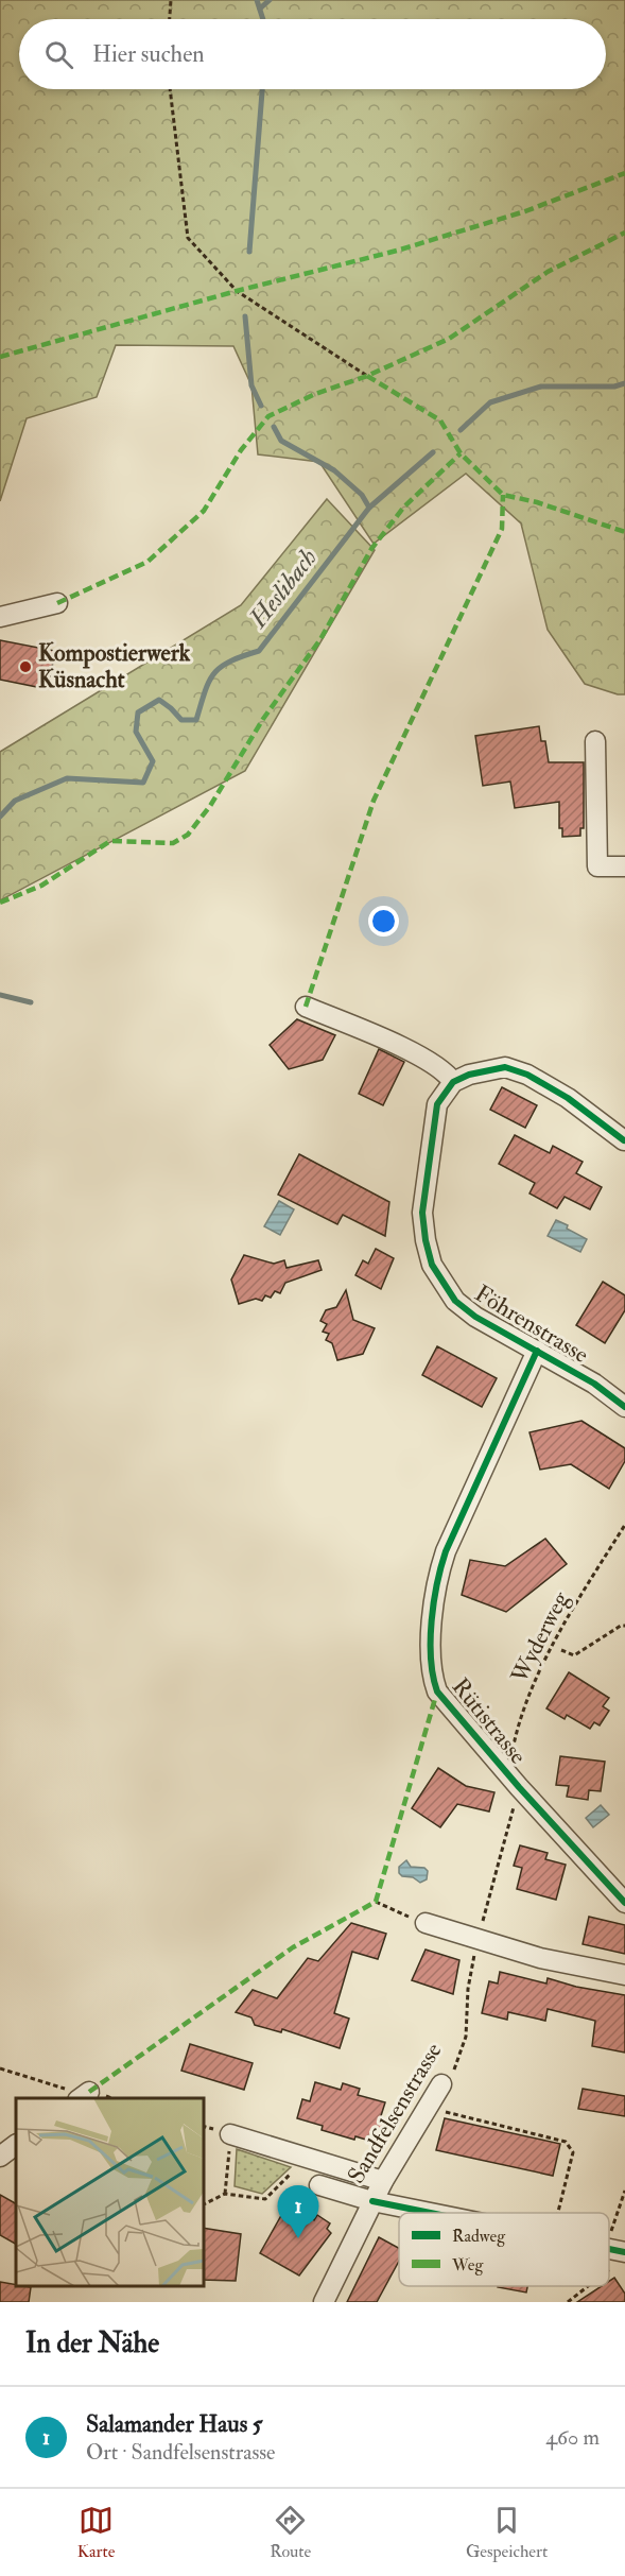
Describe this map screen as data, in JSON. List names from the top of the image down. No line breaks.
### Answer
{"streets":{"street":["Föhrenstrasse","Rütistrasse","Sandfelsenstrasse"],"path":["Wyderweg"]},"crossings":[["Föhrenstrasse","Rütistrasse"],["Wyderweg","Rütistrasse"],["Wyderweg","Sandfelsenstrasse"]],"water":["Heslibach"],"places":["Kompostierwerk Küsnacht"],"legend":["Radweg","Weg"],"page":{"search":"Hier suchen","pins":"1","heading":"In der Nähe","list":[{"mark":"1","name":"Salamander Haus 5","note":"Ort · Sandfelsenstrasse","value":"460 m"}],"nav":["Karte","Route","Gespeichert"]}}
